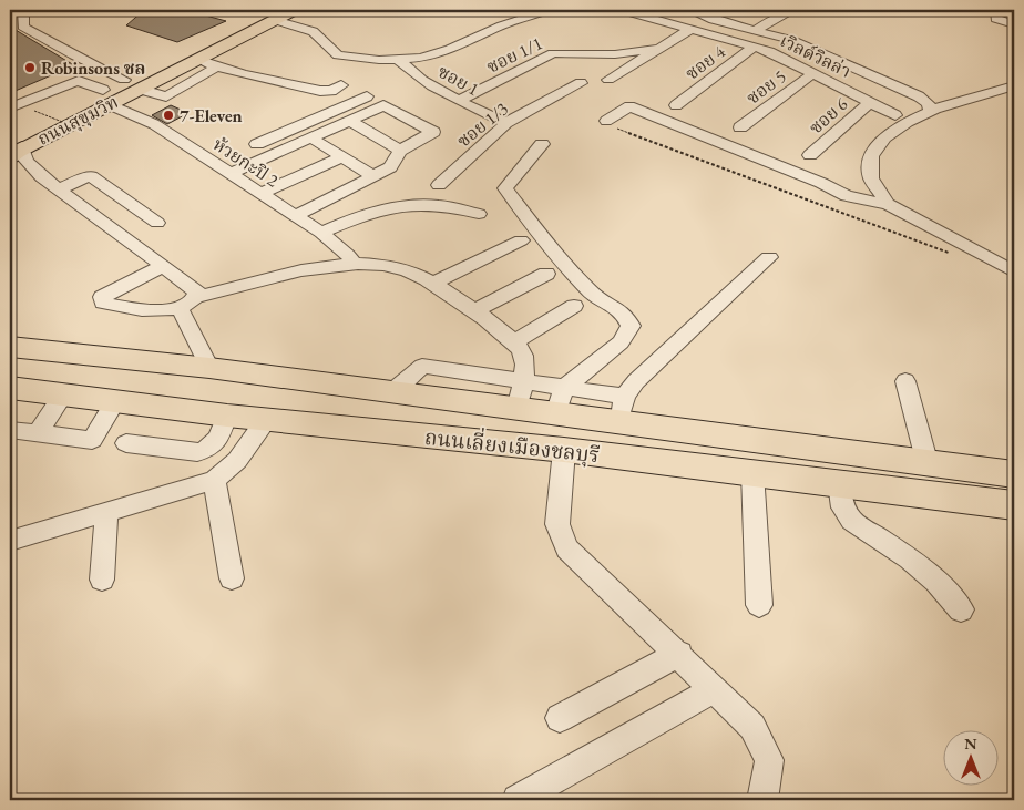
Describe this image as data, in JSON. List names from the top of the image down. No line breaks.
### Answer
{"streets":{"highway":["ถนนเลี่ยงเมืองชลบุรี"],"main road":["ถนนสุขุมวิท"],"street":["ซอย 1/1","เวิลด์วิลล่า","ซอย 4","ซอย 1","ซอย 5","ซอย 6","ซอย 1/3","ห้วยกะปิ 2"]},"crossings":[["ซอย 1/1","ซอย 1"],["เวิลด์วิลล่า","ซอย 4"],["เวิลด์วิลล่า","ซอย 5"],["เวิลด์วิลล่า","ซอย 6"],["ซอย 1","ซอย 1/3"],["ถนนสุขุมวิท","ห้วยกะปิ 2"]],"places":["Robinsons ชล","7-Eleven"],"north":"top"}
